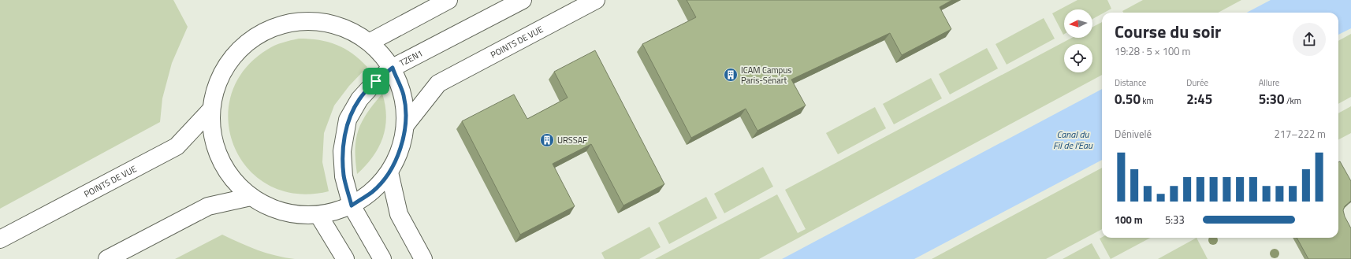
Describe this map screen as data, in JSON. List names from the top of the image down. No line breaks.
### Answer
{"streets":{"street":["POINTS DE VUE","TZEN1"]},"water":["Canal du Fil de l'Eau"],"places":{"building":["ICAM Campus Paris-Sénart","URSSAF"]},"north":"left","page":{"heading":["Course du soir","19:28 · 5 × 100 m"],"stats":[["Distance","0.50 km"],["Durée","2:45"],["Allure","5:30 /km"]],"chart":["Dénivelé","217–222 m"],"list":[{"name":"100 m","note":"5:33"}]}}
